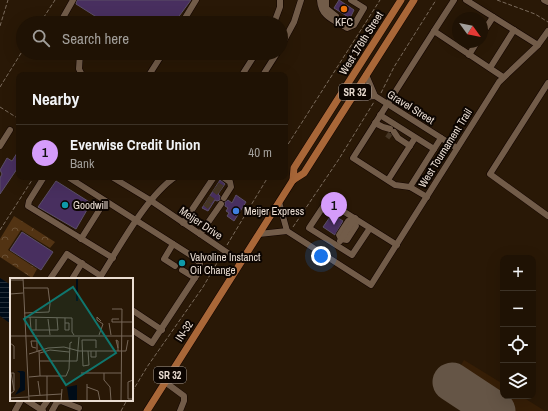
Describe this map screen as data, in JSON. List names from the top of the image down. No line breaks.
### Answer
{"streets":{"main road":["West 176th Street","SR 32","IN-32"],"street":["Gravel Street","West Tournament Trail","Meijer Drive"]},"crossings":[["West 176th Street","Gravel Street"],["West 176th Street","Meijer Drive"],["West 176th Street","IN-32"],["Gravel Street","West Tournament Trail"],["Meijer Drive","IN-32"]],"places":["KFC","Goodwill","Meijer Express","Valvoline Instanct Oil Change"],"north":"bottom right","page":{"search":"Search here","heading":"Nearby","list":[{"mark":"1","name":"Everwise Credit Union","note":"Bank","value":"40 m"}],"pins":"1","map_buttons":["+","−"]}}
